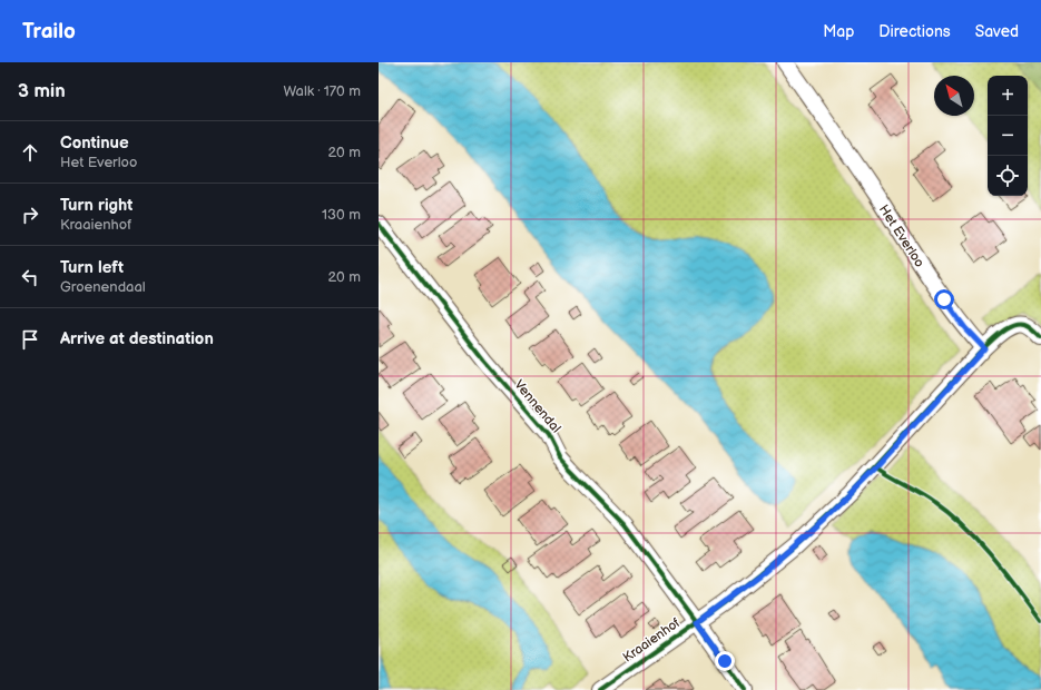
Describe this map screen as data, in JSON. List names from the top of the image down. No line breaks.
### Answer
{"streets":{"street":["Het Everloo","Vennendal","Kraaienhof"]},"crossings":[["Het Everloo","Kraaienhof"],["Vennendal","Kraaienhof"]],"north":"top left","page":{"header":"Trailo","nav":["Map","Directions","Saved"],"heading":["3 min","Walk · 170 m"],"map_buttons":["+","−"],"list":[["Continue","Het Everloo","20 m"],["Turn right","Kraaienhof","130 m"],["Turn left","Groenendaal","20 m"],"Arrive at destination"]}}
